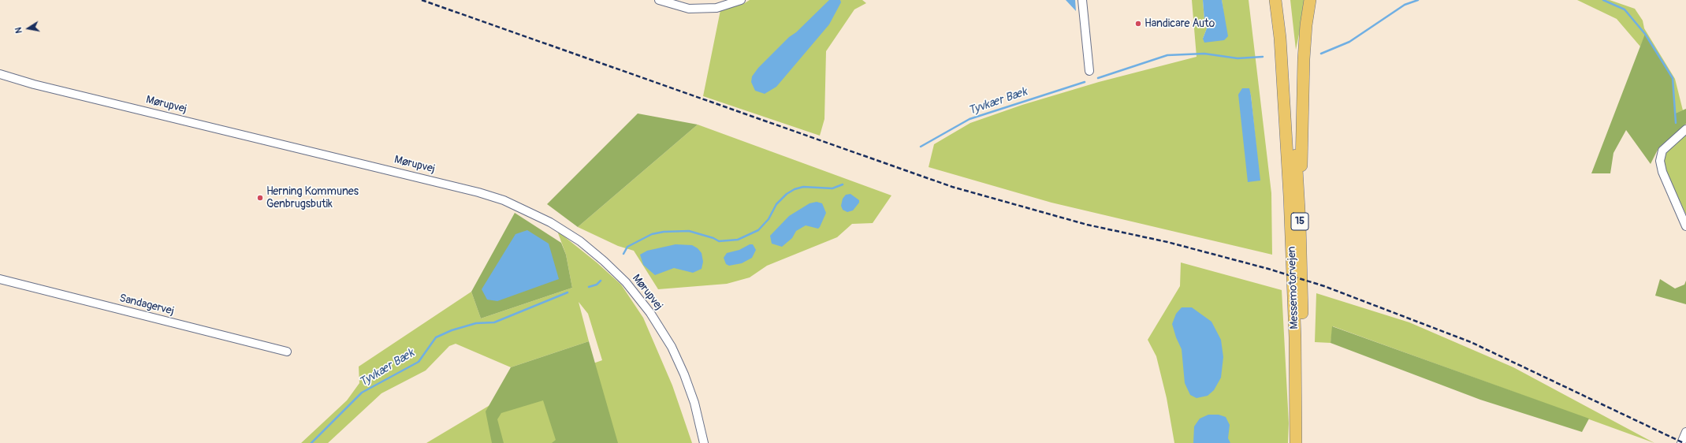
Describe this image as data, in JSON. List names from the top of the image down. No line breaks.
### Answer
{"streets":{"highway":["15","Messemotorvejen"],"street":["Mørupvej","Sandagervej"]},"water":["Tyvkær Bæk"],"places":["Handicare Auto","Herning Kommunes Genbrugsbutik"],"north":"left"}
